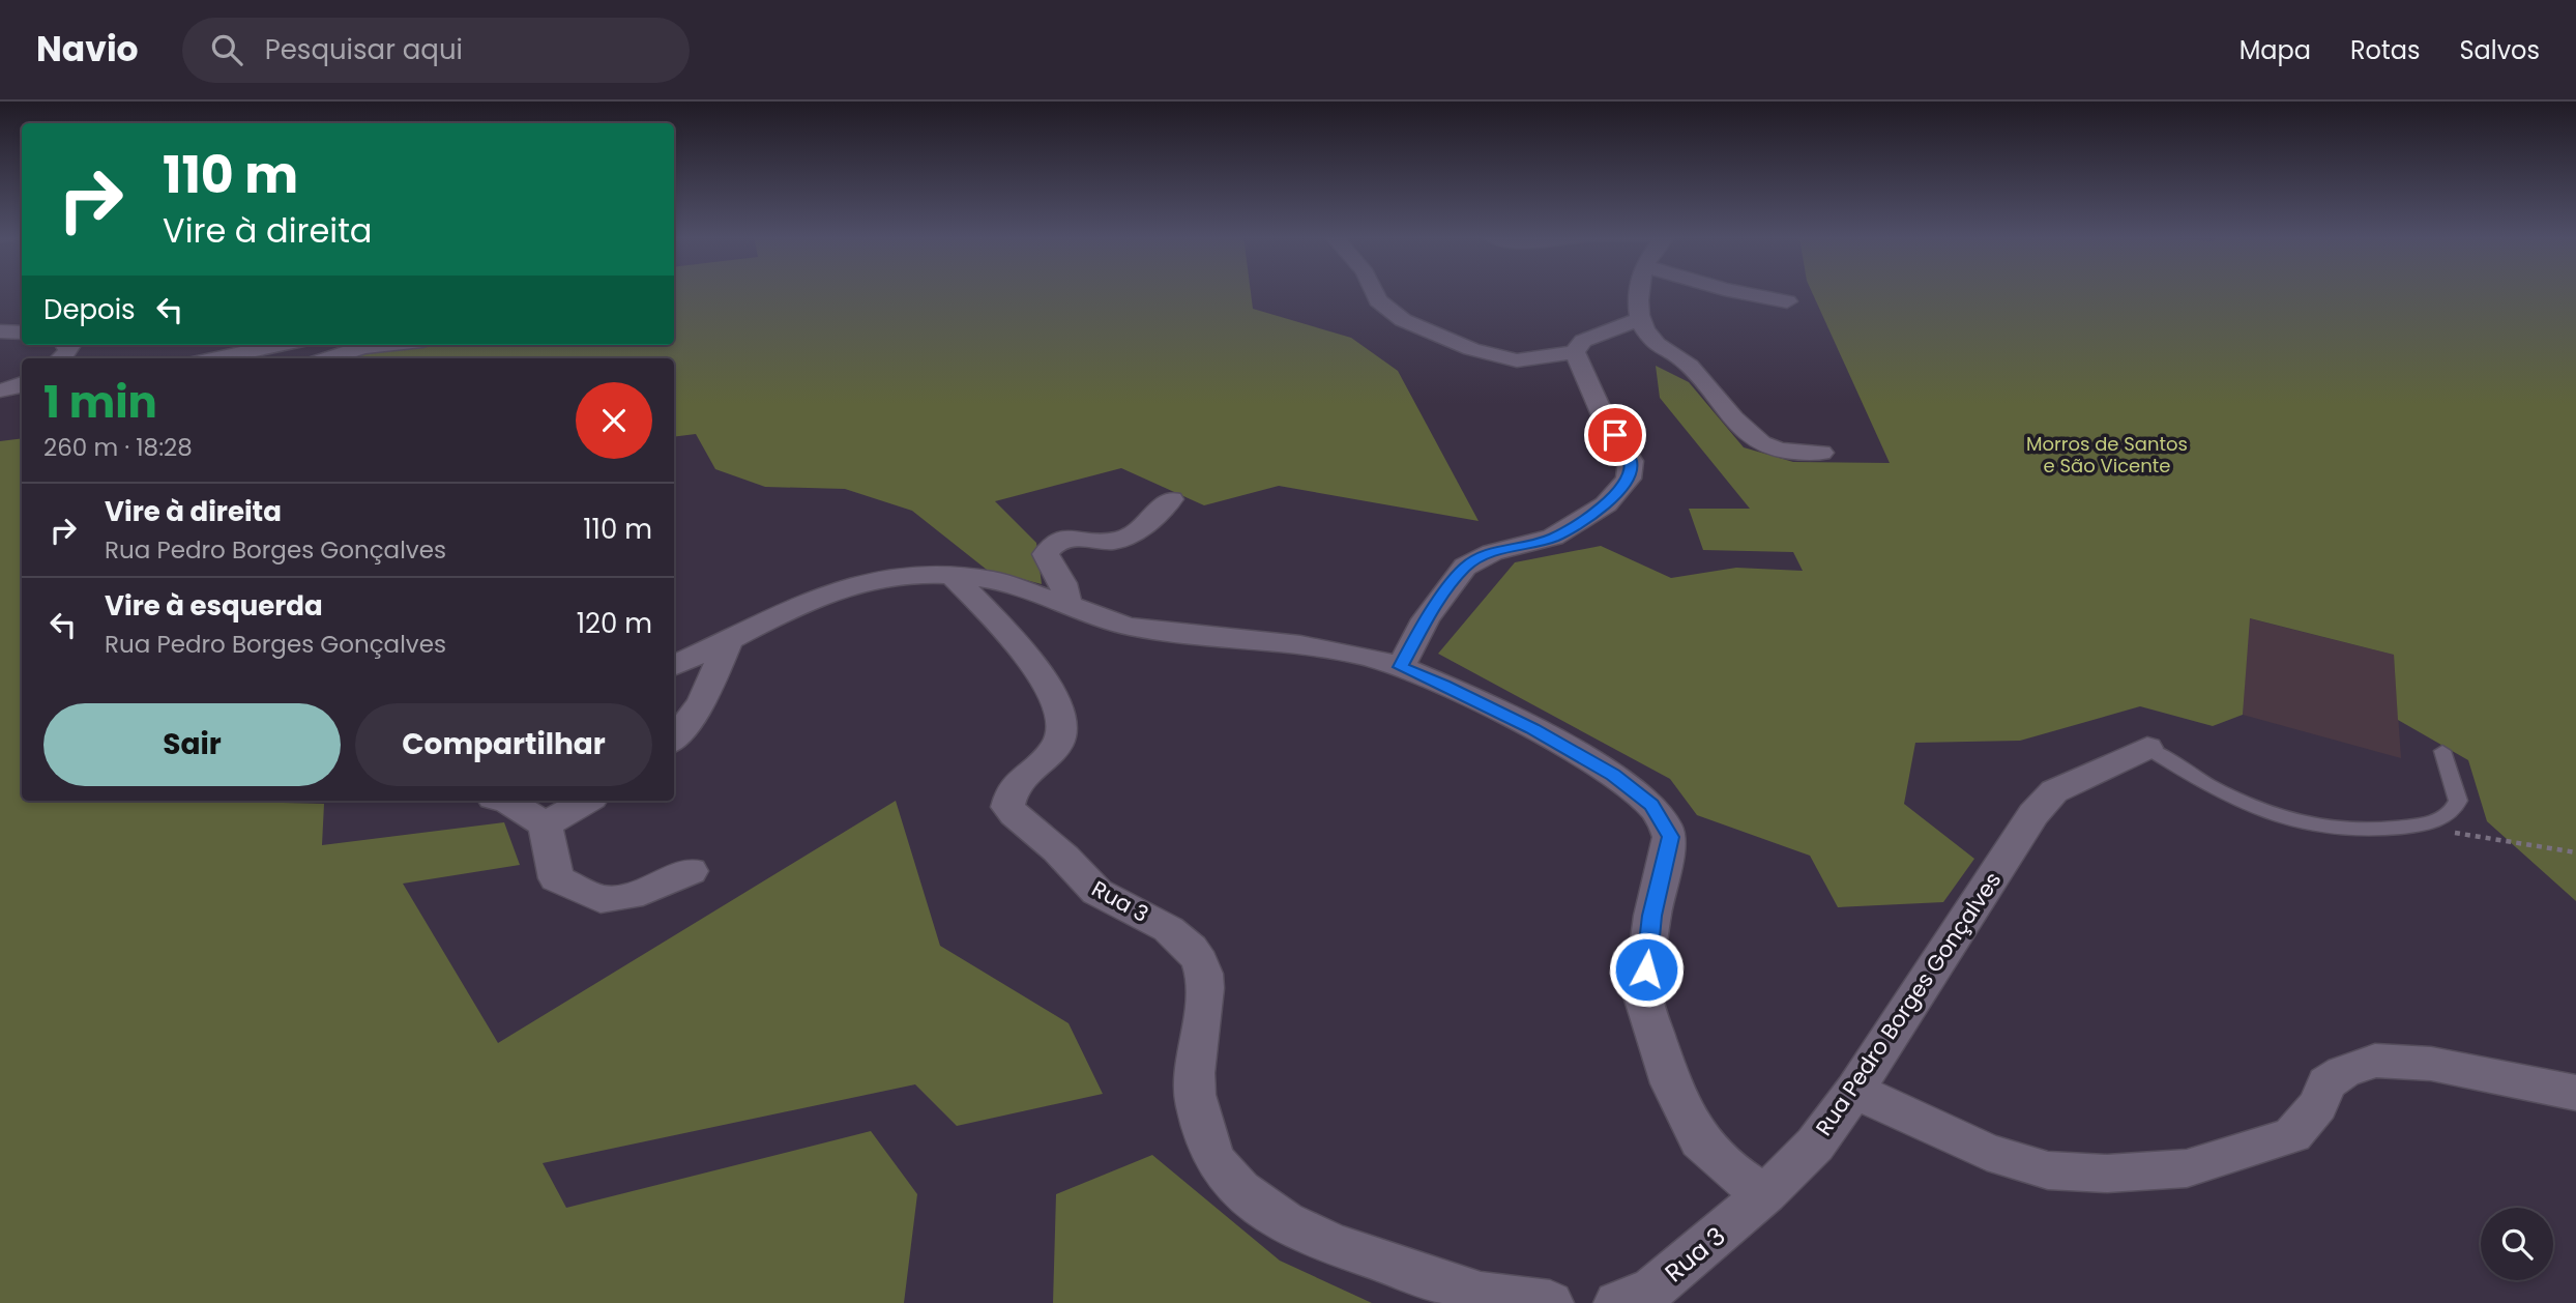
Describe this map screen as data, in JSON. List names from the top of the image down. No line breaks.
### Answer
{"streets":{"street":["Rua 3","Rua Pedro Borges Gonçalves"]},"crossings":[["Rua 3","Rua Pedro Borges Gonçalves"]],"parks":["Morros de Santos e São Vicente"],"page":{"header":"Navio","search":"Pesquisar aqui","nav":["Mapa","Rotas","Salvos"],"turn":["110 m","Vire à direita"],"then":"Depois","heading":["1 min","260 m · 18:28"],"list":[{"name":"Vire à direita","note":"Rua Pedro Borges Gonçalves","value":"110 m"},{"name":"Vire à esquerda","note":"Rua Pedro Borges Gonçalves","value":"120 m"}],"buttons":["Sair","Compartilhar"]}}
